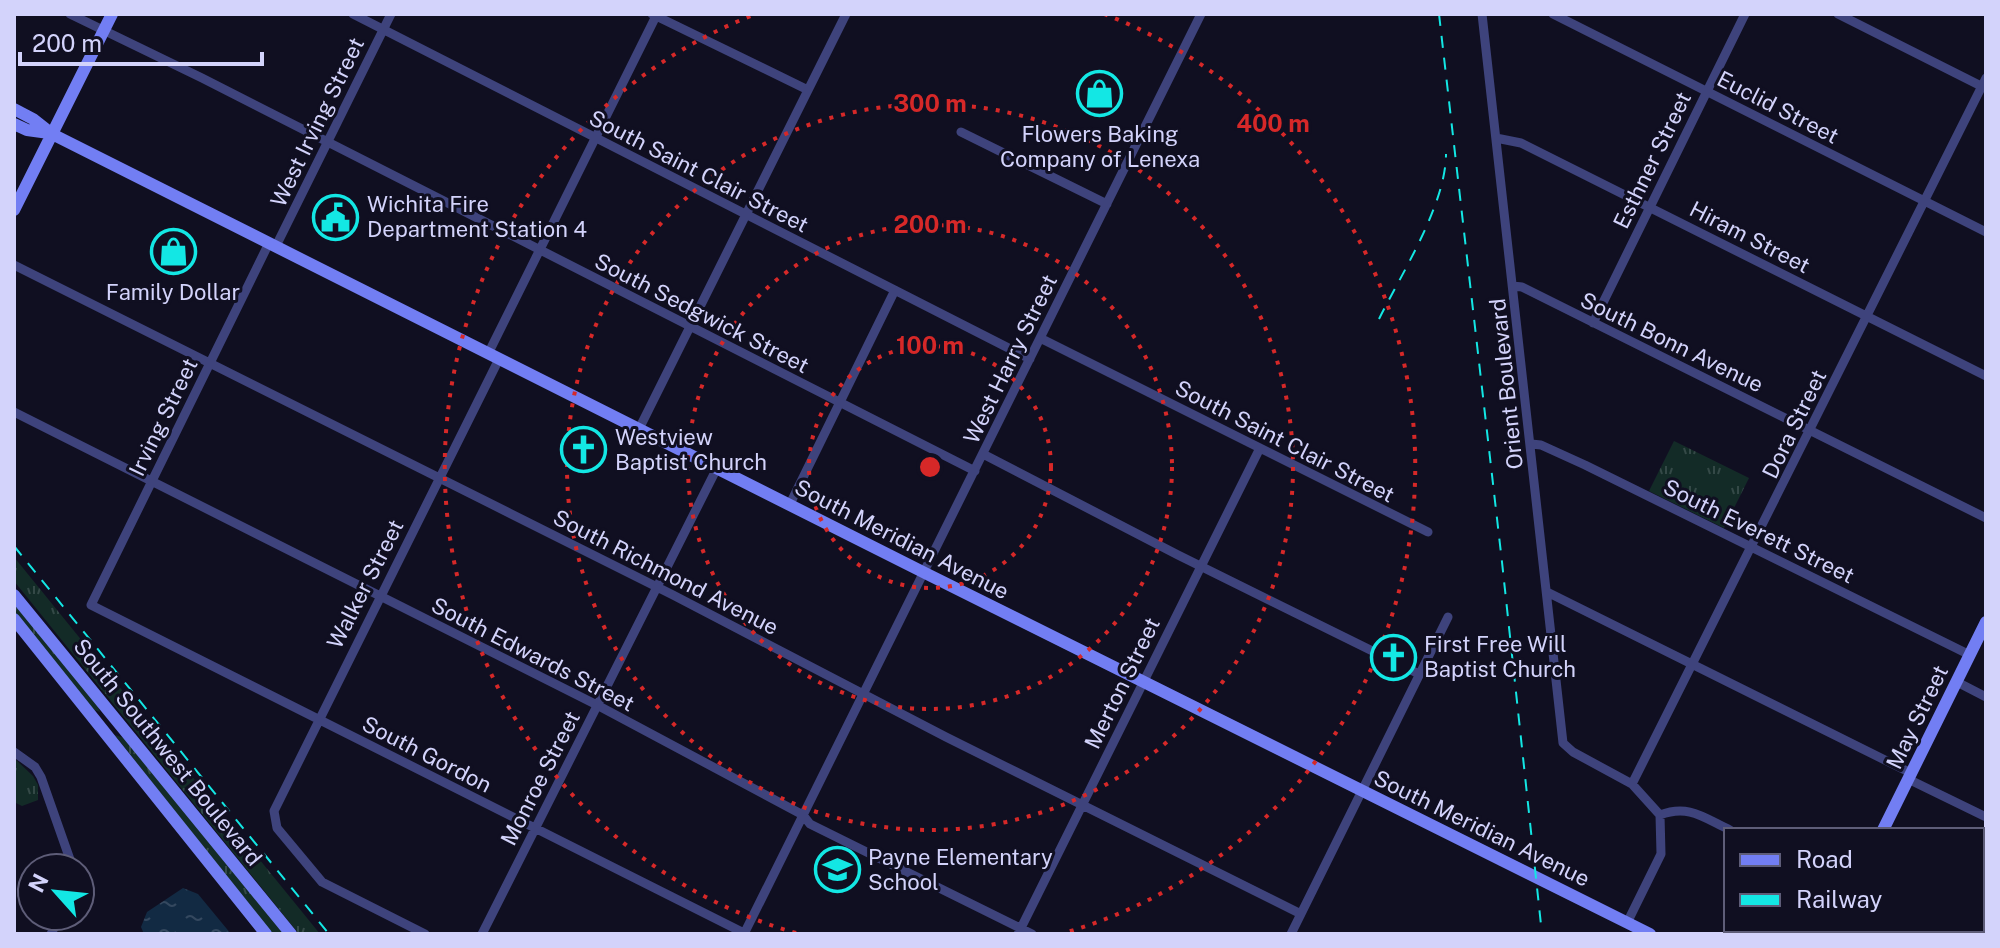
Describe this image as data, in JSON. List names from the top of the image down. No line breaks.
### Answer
{"streets":{"main road":["South Meridian Avenue","May Street","South Southwest Boulevard"],"street":["Euclid Street","West Irving Street","Esthner Street","South Saint Clair Street","Hiram Street","South Sedgwick Street","South Bonn Avenue","West Harry Street","Orient Boulevard","Irving Street","Dora Street","South Everett Street","South Richmond Avenue","Walker Street","South Edwards Street","Merton Street","South Gordon","Monroe Street"]},"crossings":[["Euclid Street","Esthner Street"],["Euclid Street","Dora Street"],["West Irving Street","South Saint Clair Street"],["West Irving Street","South Sedgwick Street"],["West Irving Street","Irving Street"],["West Irving Street","South Meridian Avenue"],["Esthner Street","Hiram Street"],["Esthner Street","South Bonn Avenue"],["South Saint Clair Street","West Harry Street"],["South Saint Clair Street","Walker Street"],["South Saint Clair Street","Merton Street"],["Hiram Street","Orient Boulevard"],["Hiram Street","Dora Street"],["South Sedgwick Street","West Harry Street"],["South Sedgwick Street","Walker Street"],["South Bonn Avenue","Orient Boulevard"],["South Bonn Avenue","Dora Street"],["West Harry Street","South Meridian Avenue"],["West Harry Street","South Richmond Avenue"],["West Harry Street","South Edwards Street"],["West Harry Street","South Gordon"],["Orient Boulevard","Dora Street"],["Orient Boulevard","South Everett Street"],["Irving Street","South Meridian Avenue"],["Irving Street","South Richmond Avenue"],["Irving Street","South Edwards Street"],["Irving Street","South Gordon"],["Dora Street","South Everett Street"],["South Everett Street","May Street"],["South Meridian Avenue","Walker Street"],["South Meridian Avenue","Merton Street"],["South Meridian Avenue","Monroe Street"],["South Richmond Avenue","Walker Street"],["South Richmond Avenue","Merton Street"],["South Richmond Avenue","Monroe Street"],["Walker Street","South Edwards Street"],["Walker Street","South Gordon"],["South Edwards Street","Merton Street"],["South Edwards Street","Monroe Street"],["South Gordon","Monroe Street"]],"places":{"shop":["Flowers Baking Company of Lenexa","Family Dollar"],"public building":["Wichita Fire Department Station 4"],"church":["Westview Baptist Church","First Free Will Baptist Church"],"school or university":["Payne Elementary School"]},"legend":["Road","Railway"],"scale_bar":"200 m","north":"top left","rings":["300 m","400 m","200 m","100 m"]}
